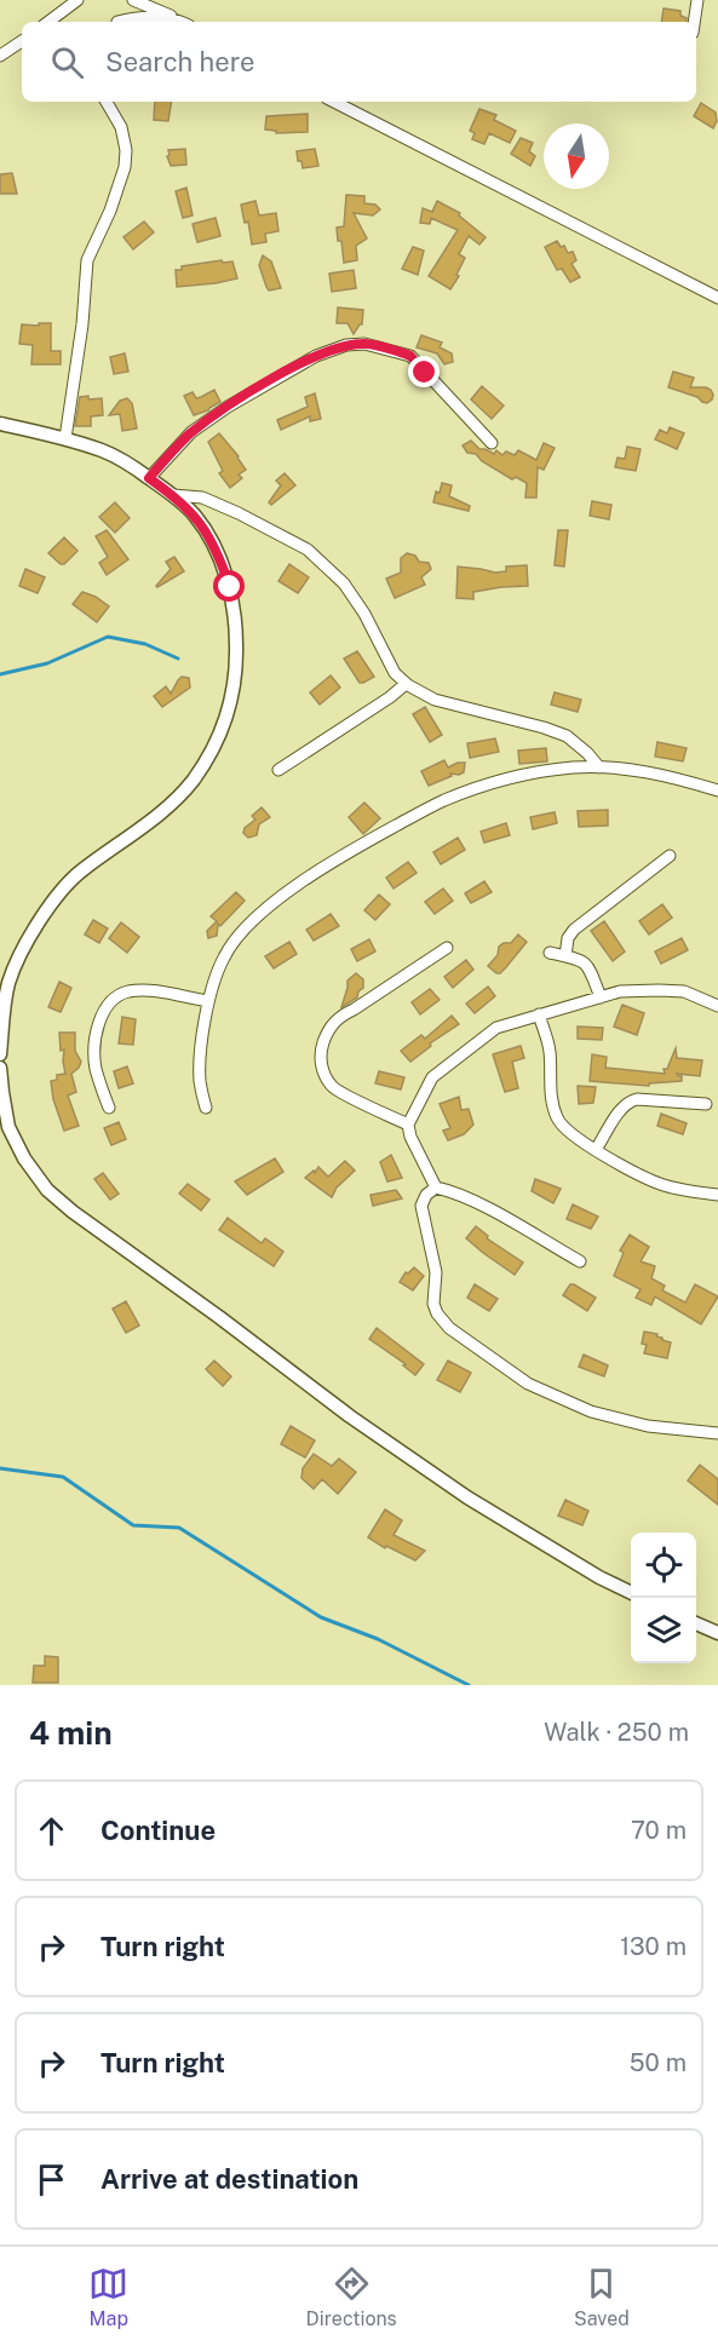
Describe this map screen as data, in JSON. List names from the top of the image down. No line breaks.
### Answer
{"north":"bottom","page":{"search":"Search here","heading":["4 min","Walk · 250 m"],"list":[["Continue","70 m"],["Turn right","130 m"],["Turn right","50 m"],"Arrive at destination"],"nav":["Map","Directions","Saved"]}}
